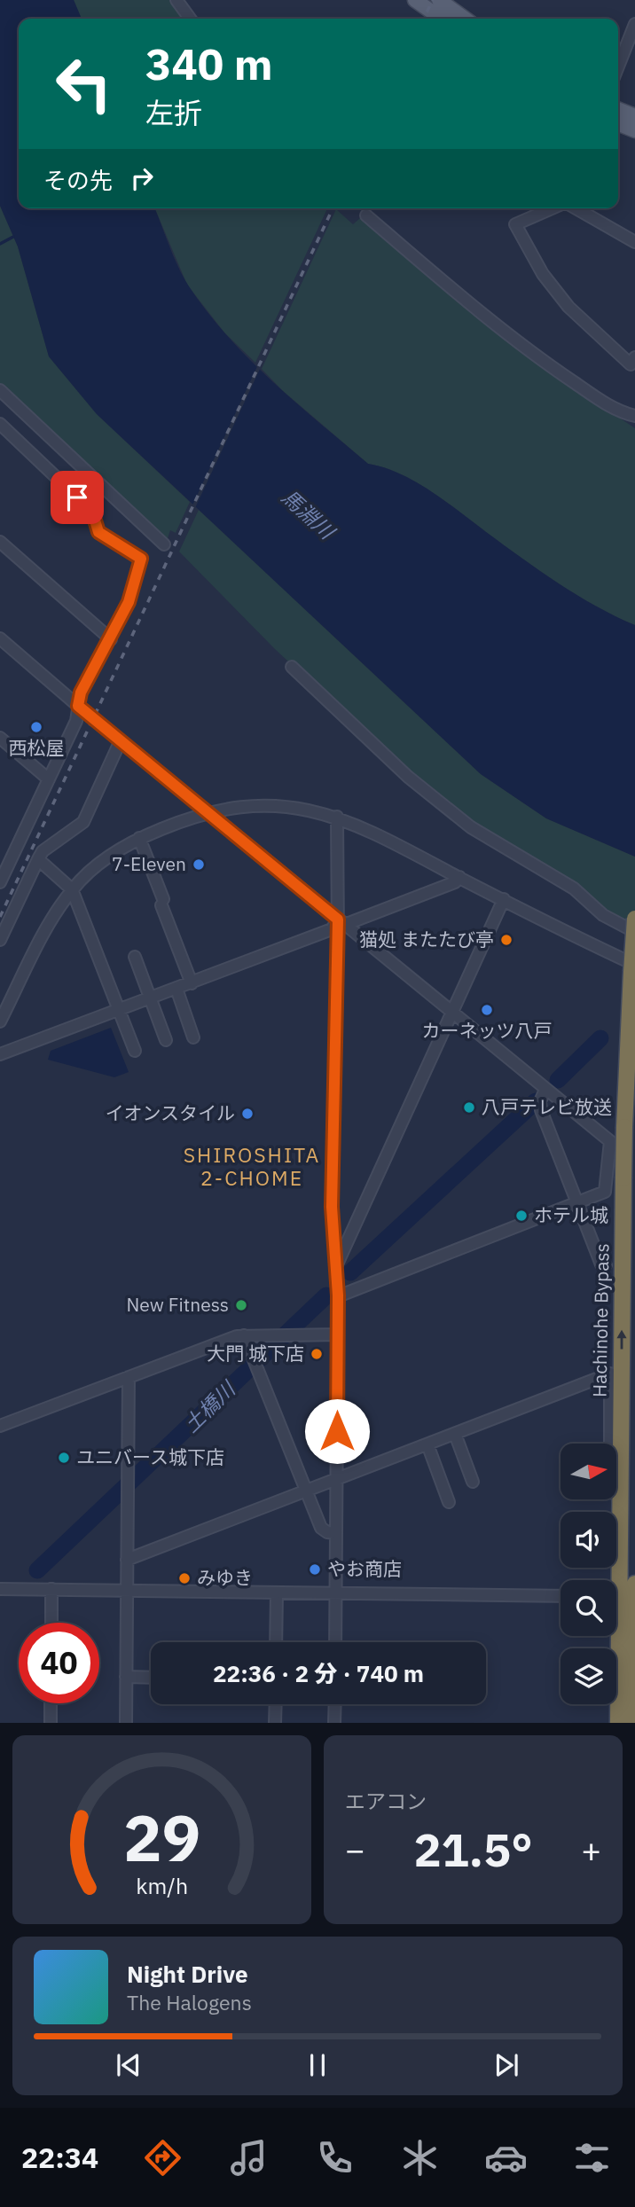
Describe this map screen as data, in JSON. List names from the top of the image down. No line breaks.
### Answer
{"streets":{"highway":["Hachinohe Bypass"]},"one_way":["Hachinohe Bypass"],"districts":["SHIROSHITA 2-CHOME"],"water":["馬淵川","土橋川"],"places":["西松屋","7-Eleven","猫処 またたび亭","カーネッツ八戸","八戸テレビ放送","イオンスタイル","ホテル城","New Fitness","大門 城下店","ユニバース城下店","やお商店","みゆき"],"north":"right","page":{"turn":["340 m","左折"],"then":"その先","limit":"40","trip":"22:36 · 2 分 · 740 m","tile":"エアコン","heat":["−","21.5°","+"],"song":["Night Drive","The Halogens"],"tabs":"22:34","gauge":["29","km/h"]}}
